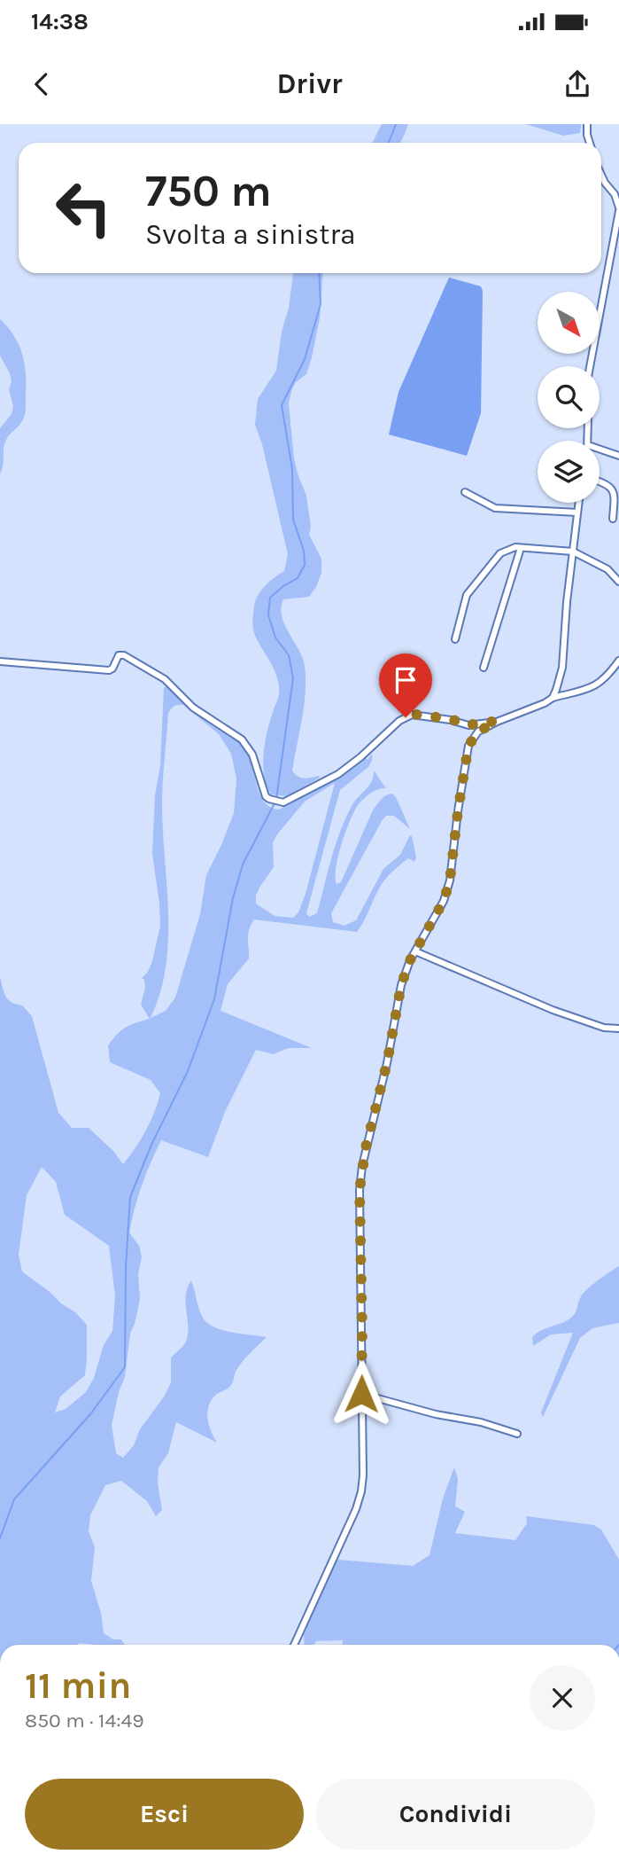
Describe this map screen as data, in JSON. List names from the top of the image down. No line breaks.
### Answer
{"north":"bottom right","page":{"status":"14:38","header":"Drivr","turn":["750 m","Svolta a sinistra"],"heading":["11 min","850 m · 14:49"],"buttons":["Esci","Condividi"]}}
